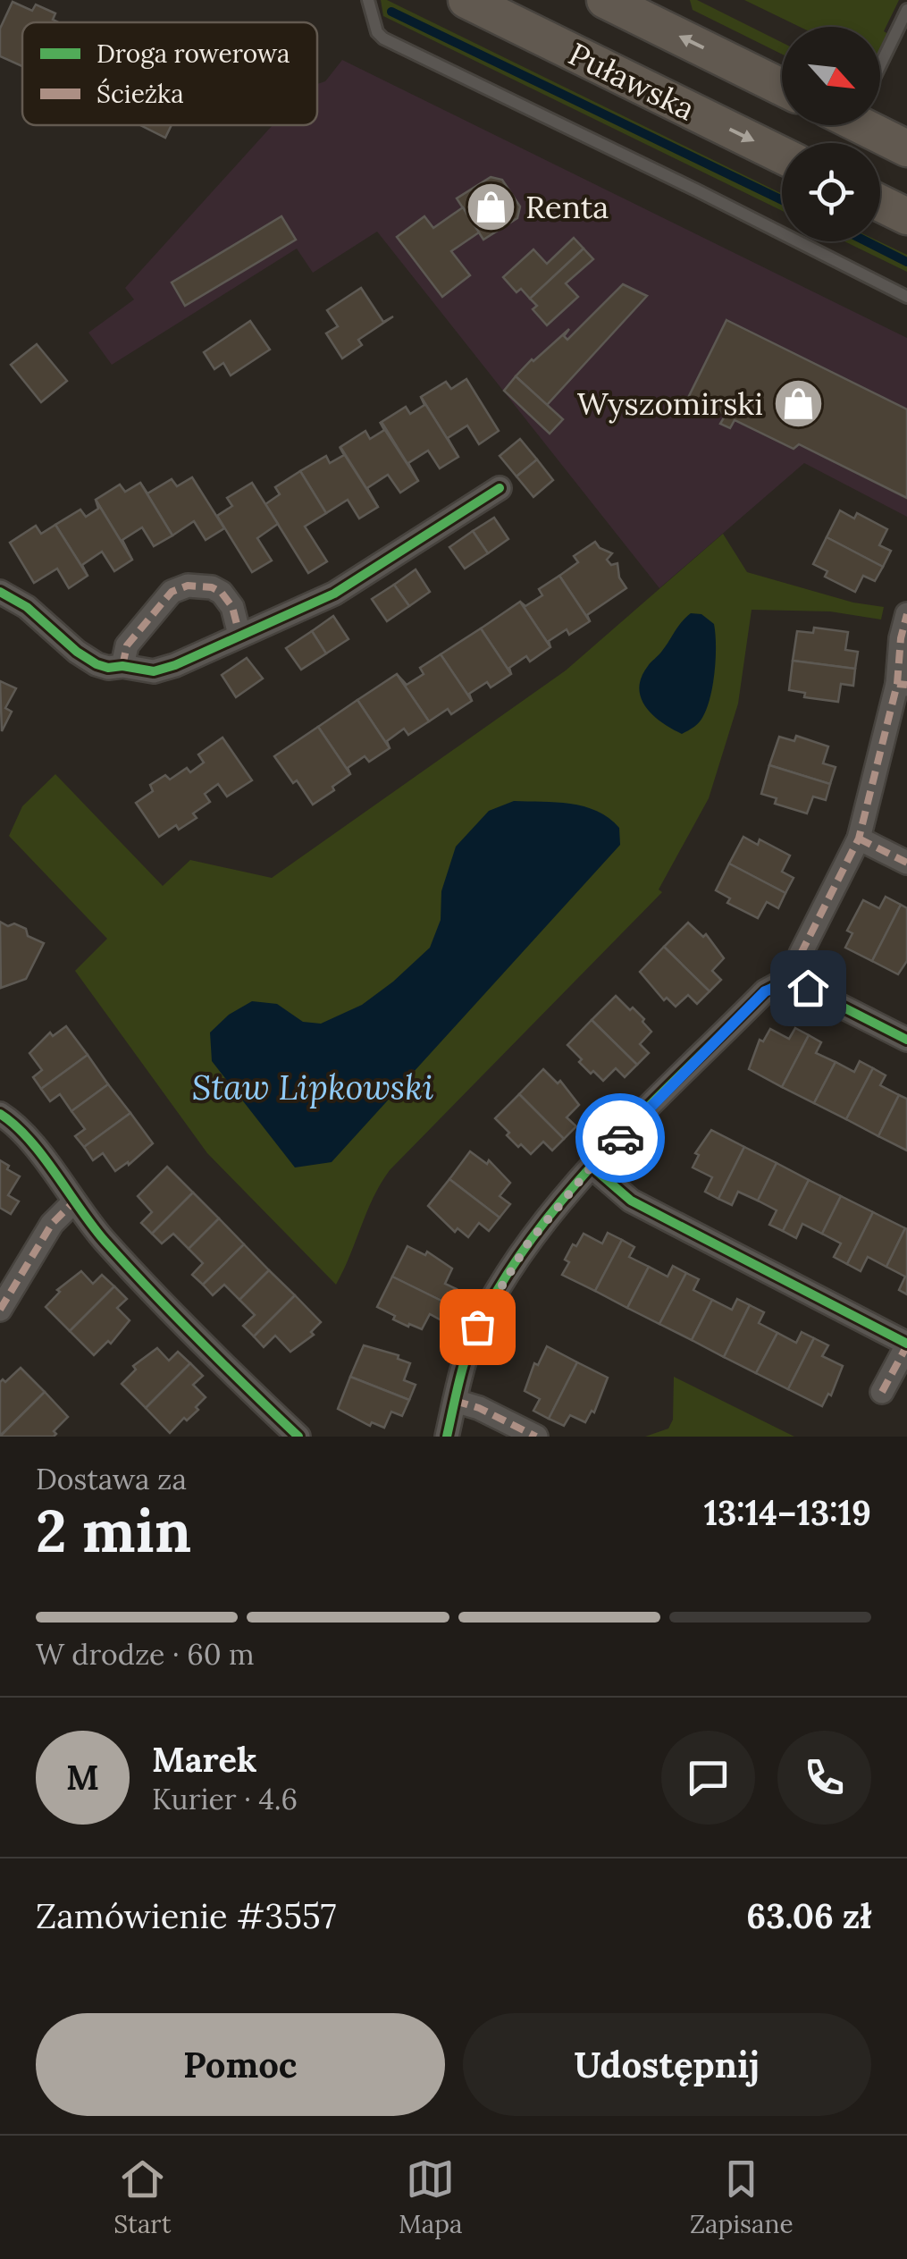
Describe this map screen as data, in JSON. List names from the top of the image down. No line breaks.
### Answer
{"streets":{"main road":["Puławska"]},"water":["Staw Lipkowski"],"places":{"shop":["Renta","Wyszomirski"]},"legend":["Droga rowerowa","Ścieżka"],"north":"bottom right","page":{"heading":["2 min","Dostawa za","13:14–13:19"],"panel":["Marek","Kurier · 4.6","Zamówienie #3557","63.06 zł"],"bar":"W drodze · 60 m","round":"M","buttons":["Pomoc","Udostępnij"],"tabs":["Start","Mapa","Zapisane"]}}
